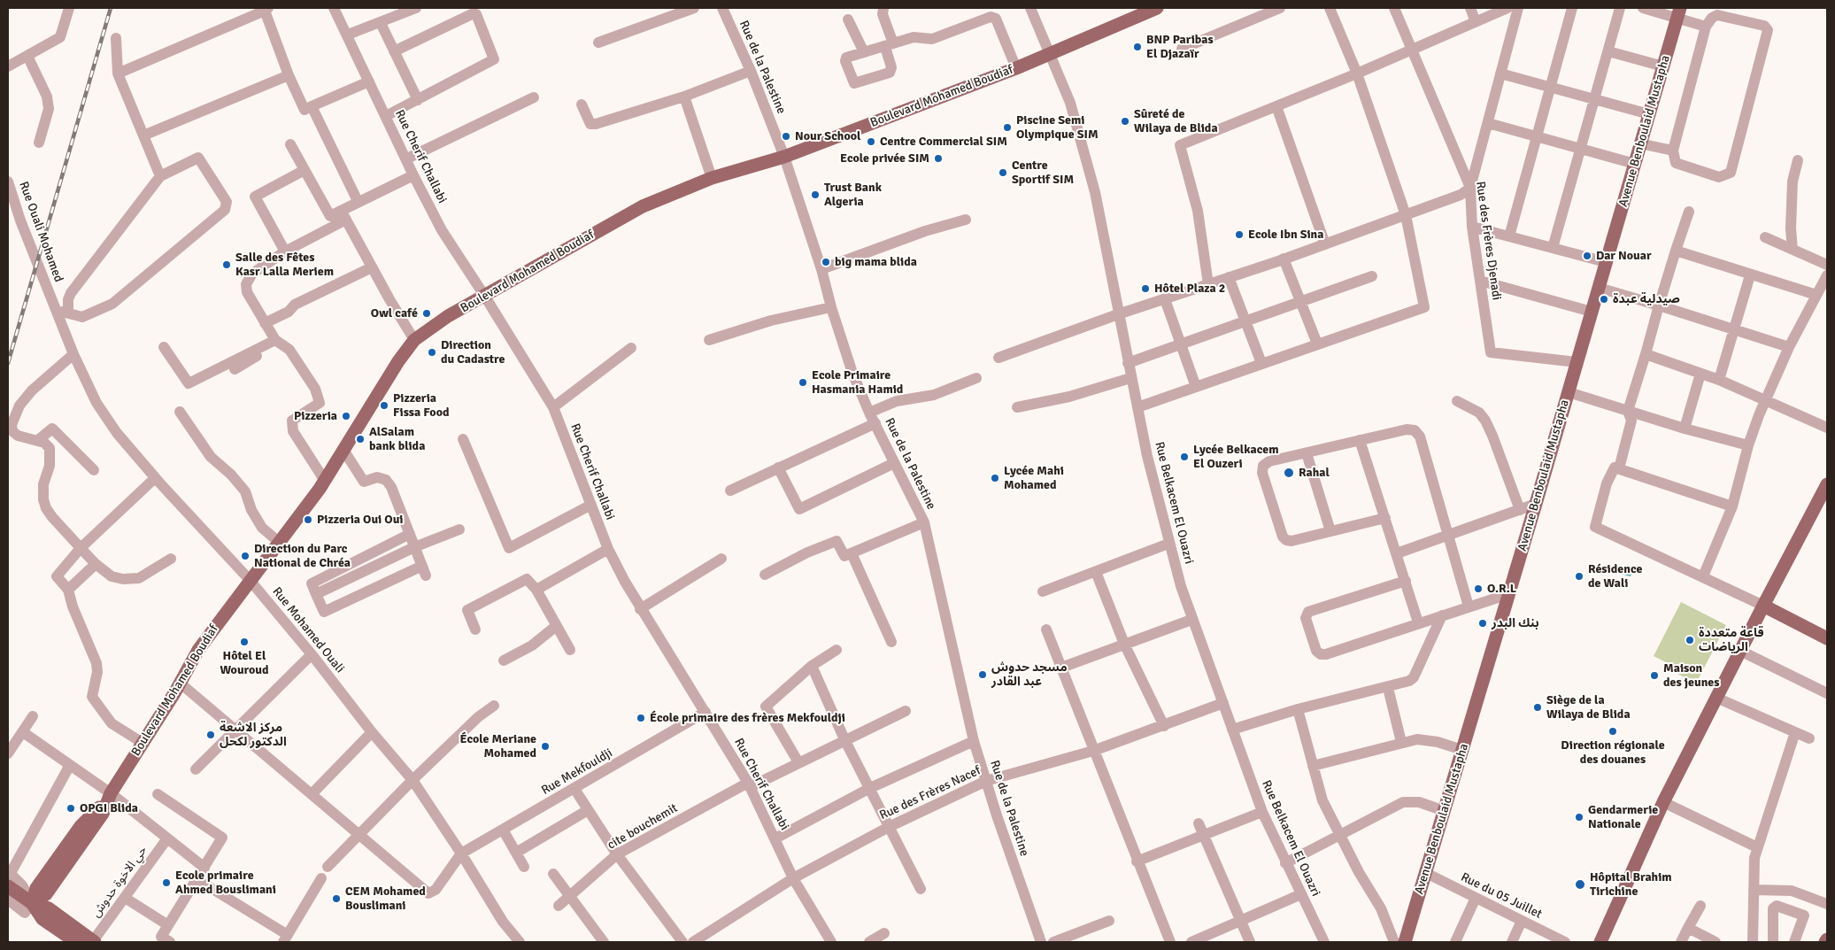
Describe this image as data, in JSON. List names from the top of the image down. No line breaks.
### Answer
{"streets":{"main road":["Boulevard Mohamed Boudiaf","Avenue Benboulaid Mustapha"],"street":["Rue de la Palestine","Rue Cherif Challabi","Rue Ouali Mohamed","Rue des Frères Djenadi","Rue Belkacem El Ouazri","Rue Mohamed Ouali","Rue Mekfouldji","Rue des Frères Nacef","cite bouchemit","حي الاخوة حدوش","Rue du 05 Juillet"]},"crossings":[["Rue de la Palestine","Boulevard Mohamed Boudiaf"],["Rue de la Palestine","Rue des Frères Nacef"],["Boulevard Mohamed Boudiaf","Rue Cherif Challabi"],["Boulevard Mohamed Boudiaf","Rue Belkacem El Ouazri"],["Boulevard Mohamed Boudiaf","Rue Mohamed Ouali"],["Avenue Benboulaid Mustapha","Rue des Frères Djenadi"],["Avenue Benboulaid Mustapha","Rue du 05 Juillet"],["Rue Cherif Challabi","Rue Mekfouldji"],["Rue Cherif Challabi","Rue des Frères Nacef"],["Rue Cherif Challabi","cite bouchemit"],["Rue Ouali Mohamed","Rue Mohamed Ouali"],["Rue Belkacem El Ouazri","Rue des Frères Nacef"],["Rue Mohamed Ouali","Rue Mekfouldji"]],"places":["BNP Paribas El Djazaïr","Sûreté de Wilaya de Blida","Piscine Semi Olympique SIM","Nour School","Centre Commercial SIM","Ecole privée SIM","Centre Sportif SIM","Trust Bank Algeria","Ecole Ibn Sina","Dar Nouar","big mama blida","Salle des Fêtes Kasr Lalla Meriem","Hôtel Plaza 2","صيدلية عبدة","Owl café","Direction du Cadastre","Ecole Primaire Hasmania Hamid","Pizzeria Fissa Food","Pizzeria","AlSalam bank blida","Lycée Belkacem El Ouzeri","Rahal","Lycée Mahi Mohamed","Pizzeria Oui Oui","Direction du Parc National de Chréa","Résidence de Wali","O.R.L","بنك البدر","قاعة متعددة الرياضات","Hôtel El Wouroud","مسجد حدوش عبد القادر","Maison des jeunes","Siège de la Wilaya de Blida","École primaire des frères Mekfouldji","Direction régionale des douanes","مركز الاشعة الدكتور لكحل","École Meriane Mohamed","OPGI Blida","Gendarmerie Nationale","Ecole primaire Ahmed Bouslimani","Hôpital Brahim Tirichine","CEM Mohamed Bouslimani"]}
